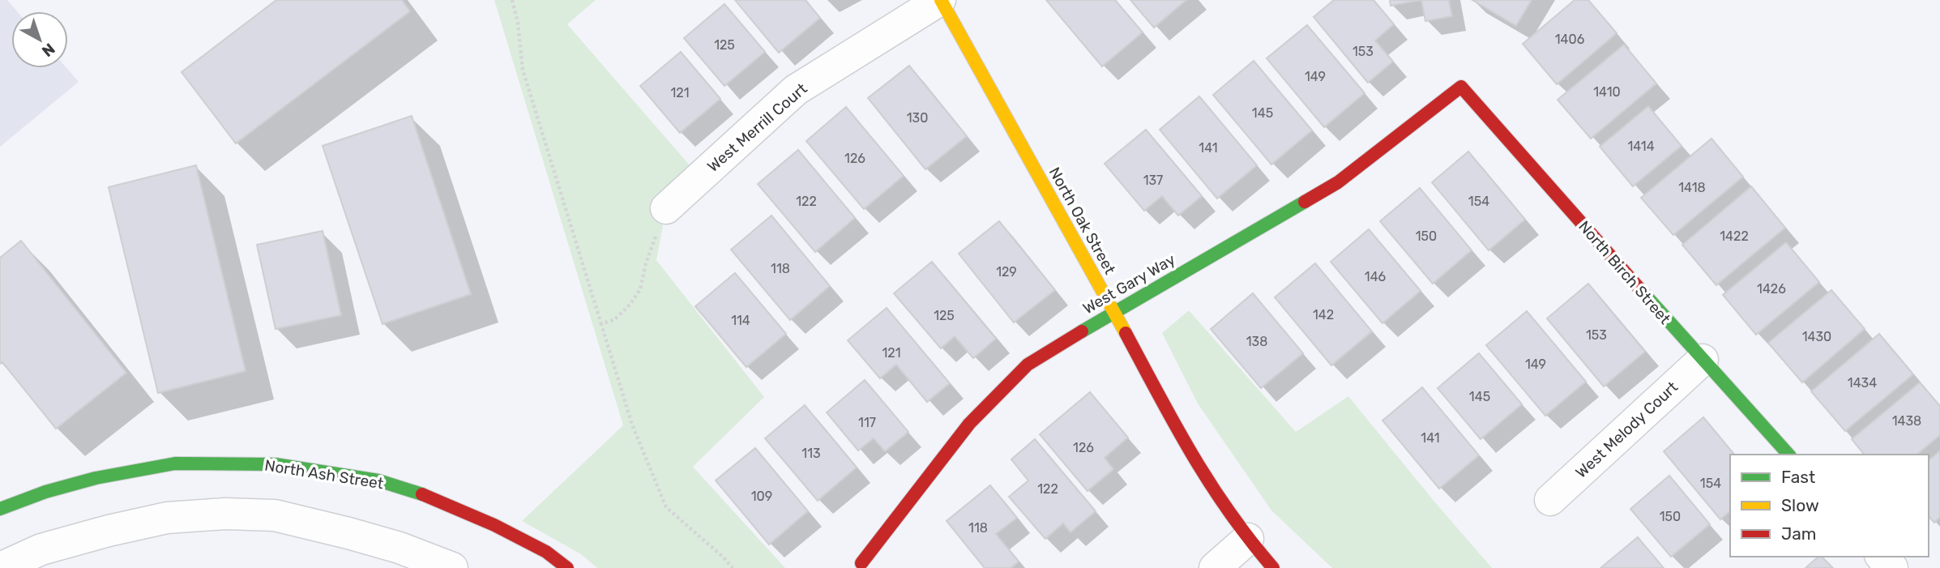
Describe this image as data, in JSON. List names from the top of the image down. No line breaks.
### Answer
{"streets":{"street":["West Merrill Court","North Oak Street","North Birch Street","West Gary Way","West Melody Court","North Ash Street"]},"crossings":[["West Merrill Court","North Oak Street"],["North Oak Street","West Gary Way"],["North Birch Street","West Gary Way"],["North Birch Street","West Melody Court"]],"house_numbers":["1406","125","153","149","1410","121","145","130","1414","141","126","137","1418","122","154","150","1422","118","129","146","1426","142","125","114","153","1430","138","121","149","1434","145","1438","117","141","126","113","154","122","109","150","118"],"legend":["Fast","Slow","Jam"],"north":"bottom right"}
